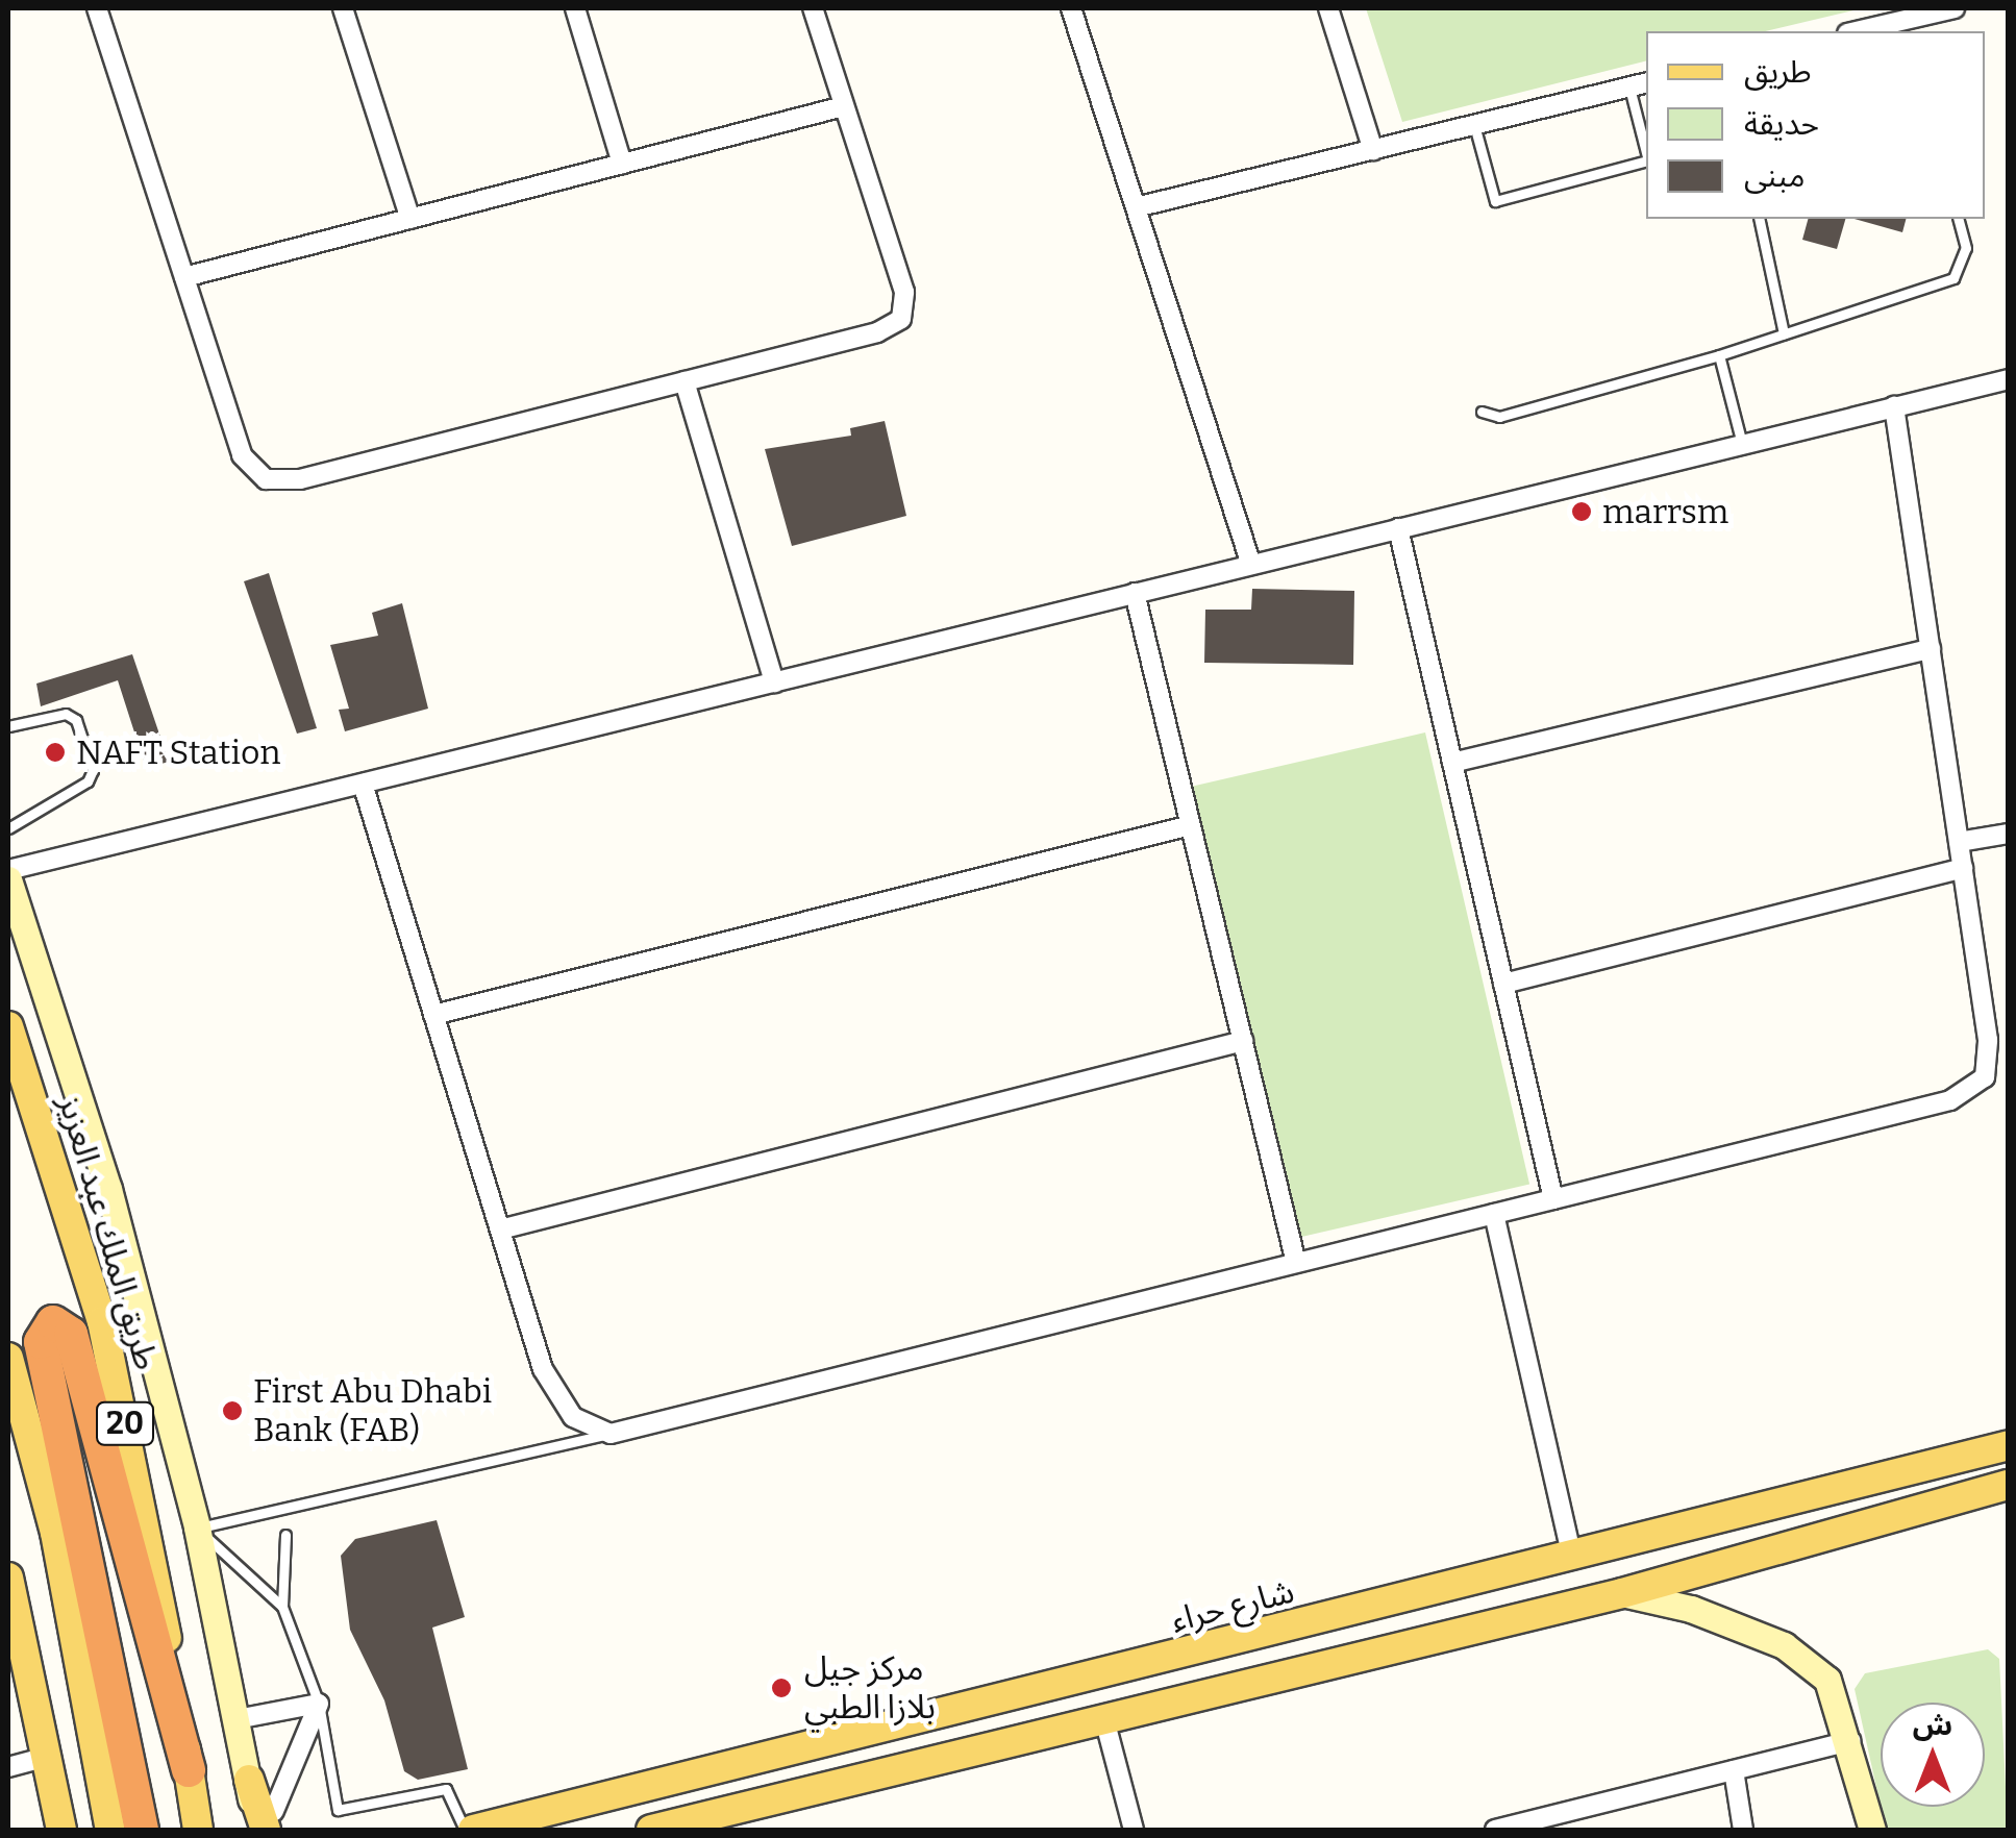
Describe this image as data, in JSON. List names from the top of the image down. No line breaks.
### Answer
{"streets":{"main road":["طريق الملك عبد العزيز","20","شارع حراء"]},"places":["marrsm","NAFT Station","First Abu Dhabi Bank (FAB)","مركز جيل بلازا الطبي"],"legend":["طريق","حديقة","مبنى"],"north":"top"}
